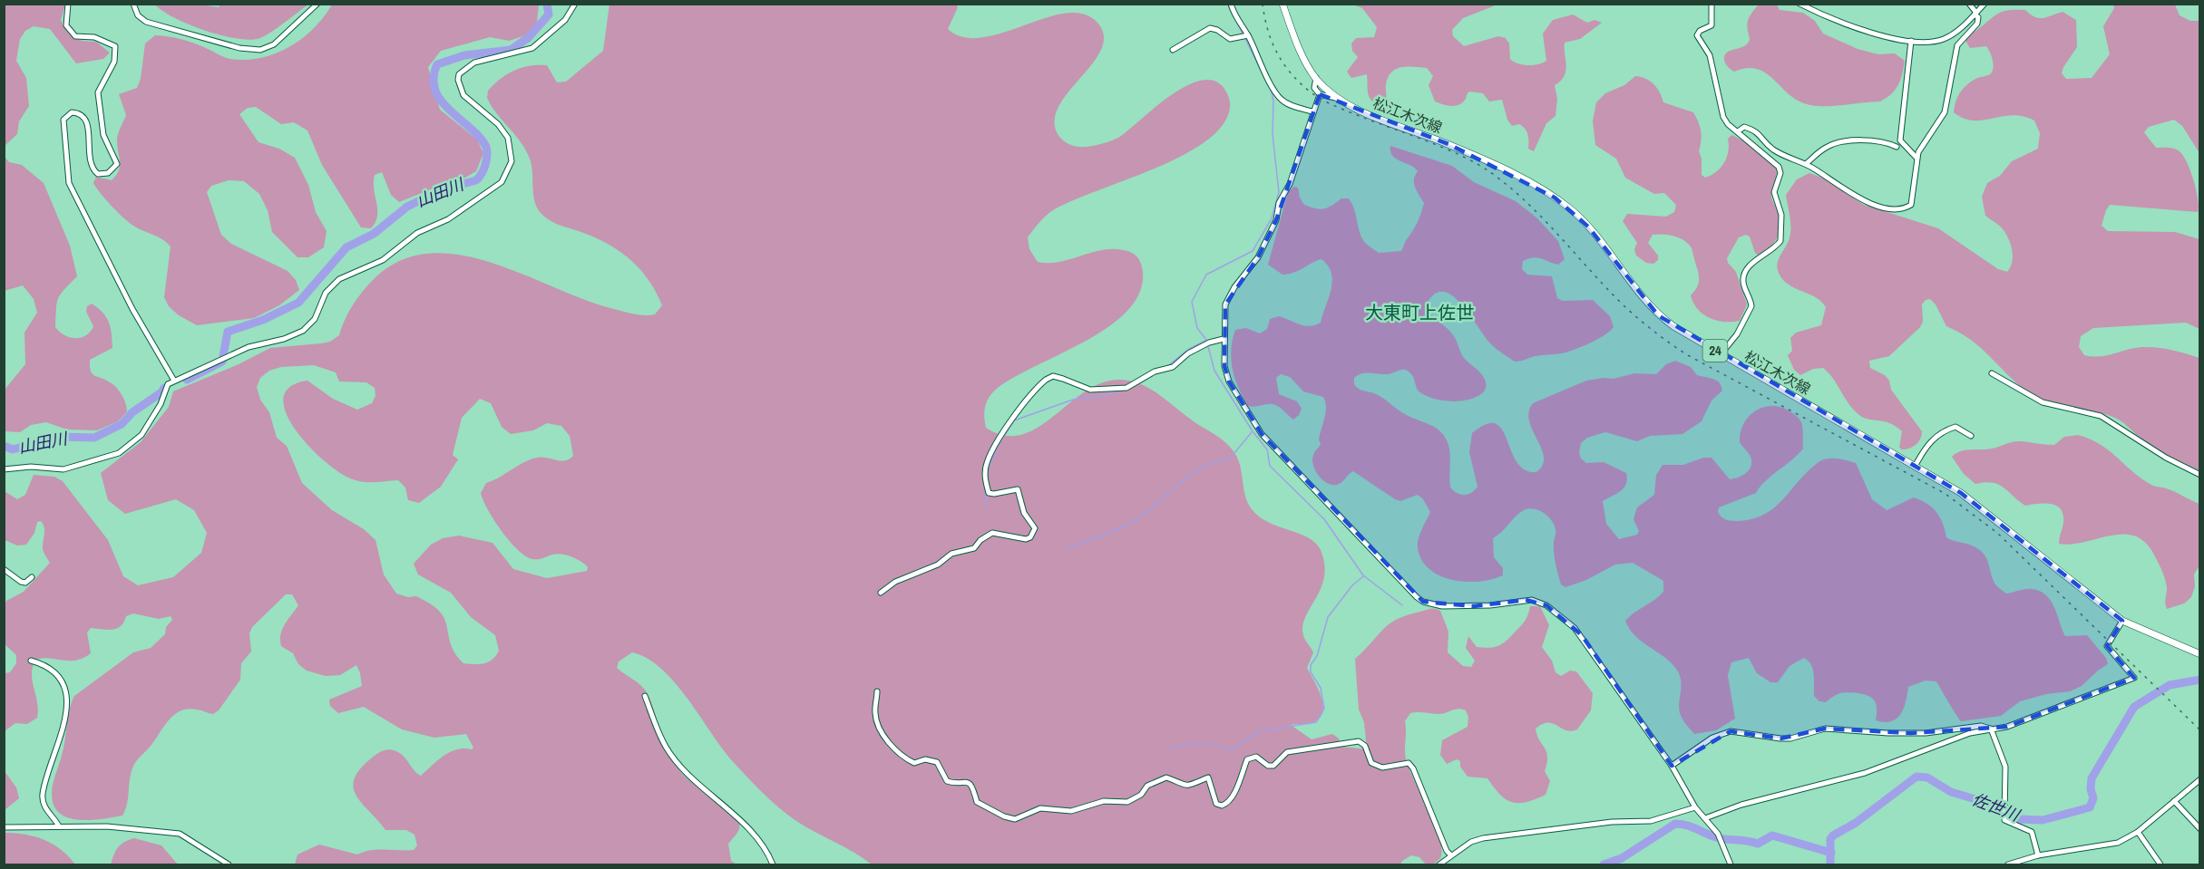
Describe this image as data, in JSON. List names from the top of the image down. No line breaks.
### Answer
{"streets":{"main road":["松江木次線","24"]},"districts":["大東町上佐世"],"water":["山田川","佐世川"]}
